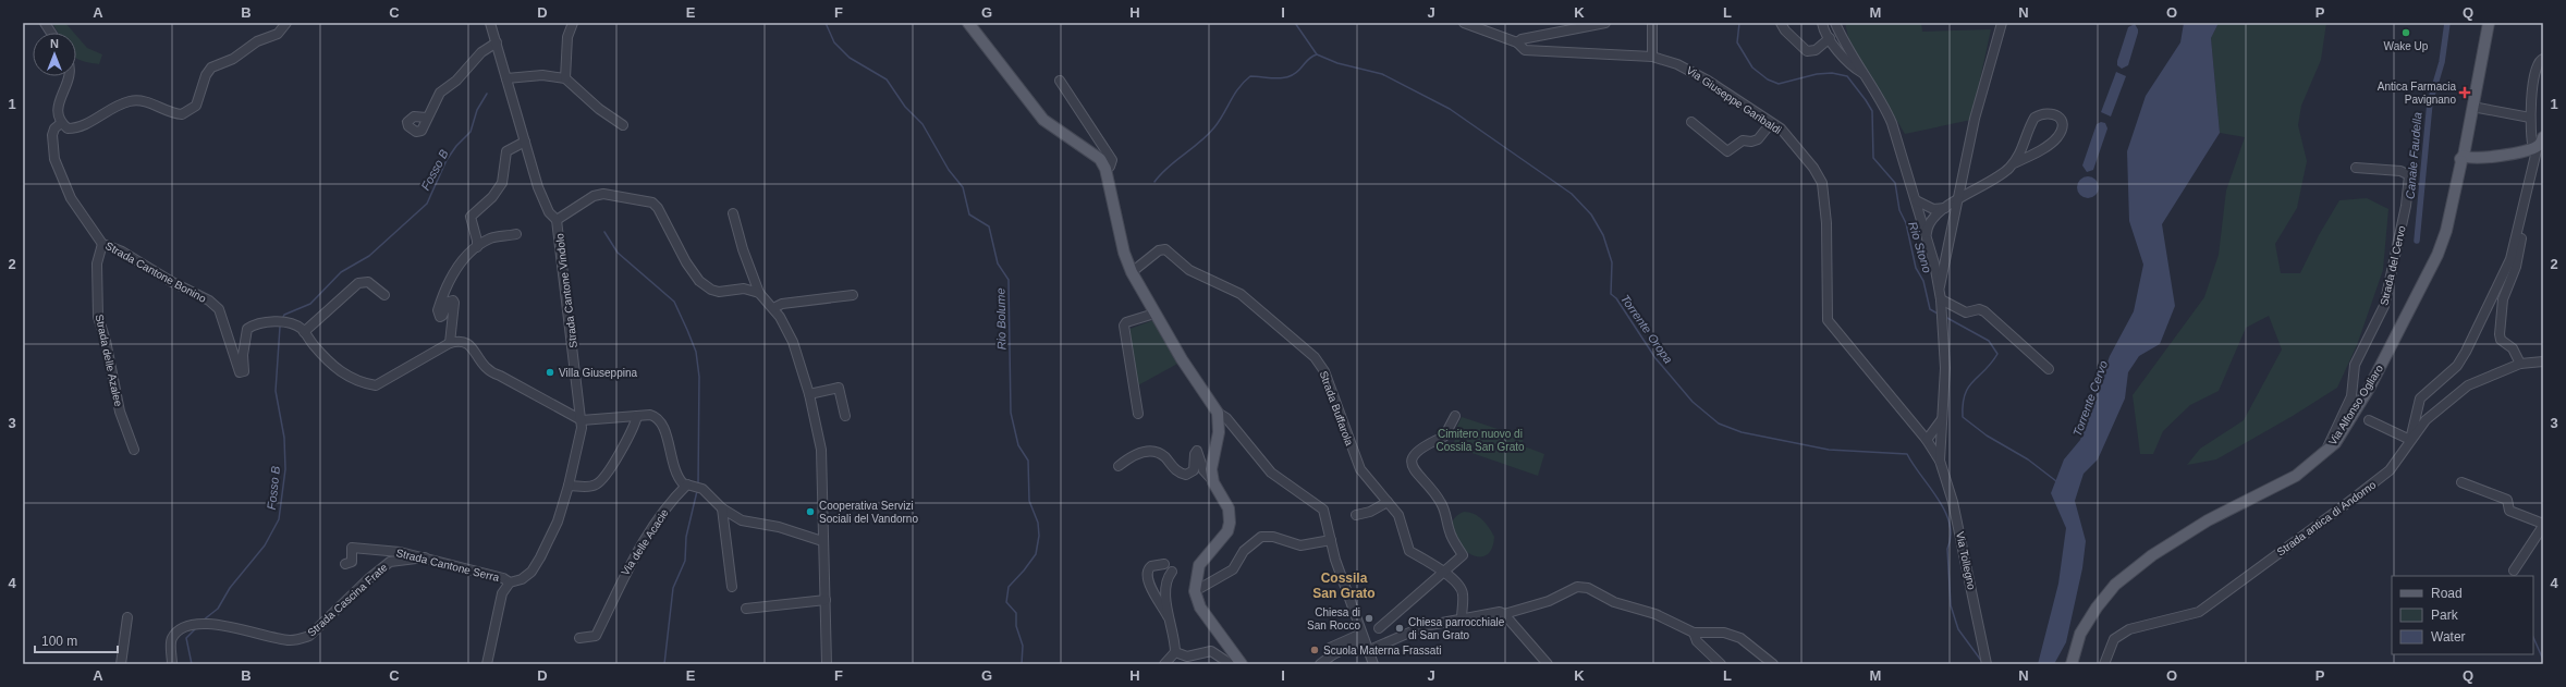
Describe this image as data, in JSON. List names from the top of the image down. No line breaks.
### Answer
{"streets":{"main road":["Via Alfonso Ogliaro"],"street":["Via Giuseppe Garibaldi","Strada del Cervo","Strada Cantone Bonino","Strada Cantone Vindolo","Strada delle Azalee","Strada Buffarola","Strada antica di Andorno","Via delle Acacie","Via Tollegno","Strada Cantone Serra","Strada Cascina Frate"]},"crossings":[["Via Giuseppe Garibaldi","Via Tollegno"],["Strada del Cervo","Via Alfonso Ogliaro"],["Strada Cantone Bonino","Strada delle Azalee"],["Strada Cantone Vindolo","Strada Cantone Serra"],["Strada Cantone Serra","Strada Cascina Frate"]],"districts":["Cossila San Grato"],"water":["Canale Faudella","Fosso B","Rio Stono","Rio Bolume","Torrente Oropa","Torrente Cervo"],"parks":["Cimitero nuovo di Cossila San Grato"],"places":{"other":["Wake Up","Villa Giuseppina","Cooperativa Servizi Sociali del Vandorno","Chiesa di San Rocco","Chiesa parrocchiale di San Grato","Scuola Materna Frassati"],"health":["Antica Farmacia Pavignano"]},"legend":["Road","Park","Water"],"scale_bar":"100 m","north":"top","grid":{"columns":["A","B","C","D","E","F","G","H","I","J","K","L","M","N","O","P","Q"],"rows":["1","2","3","4"]}}
